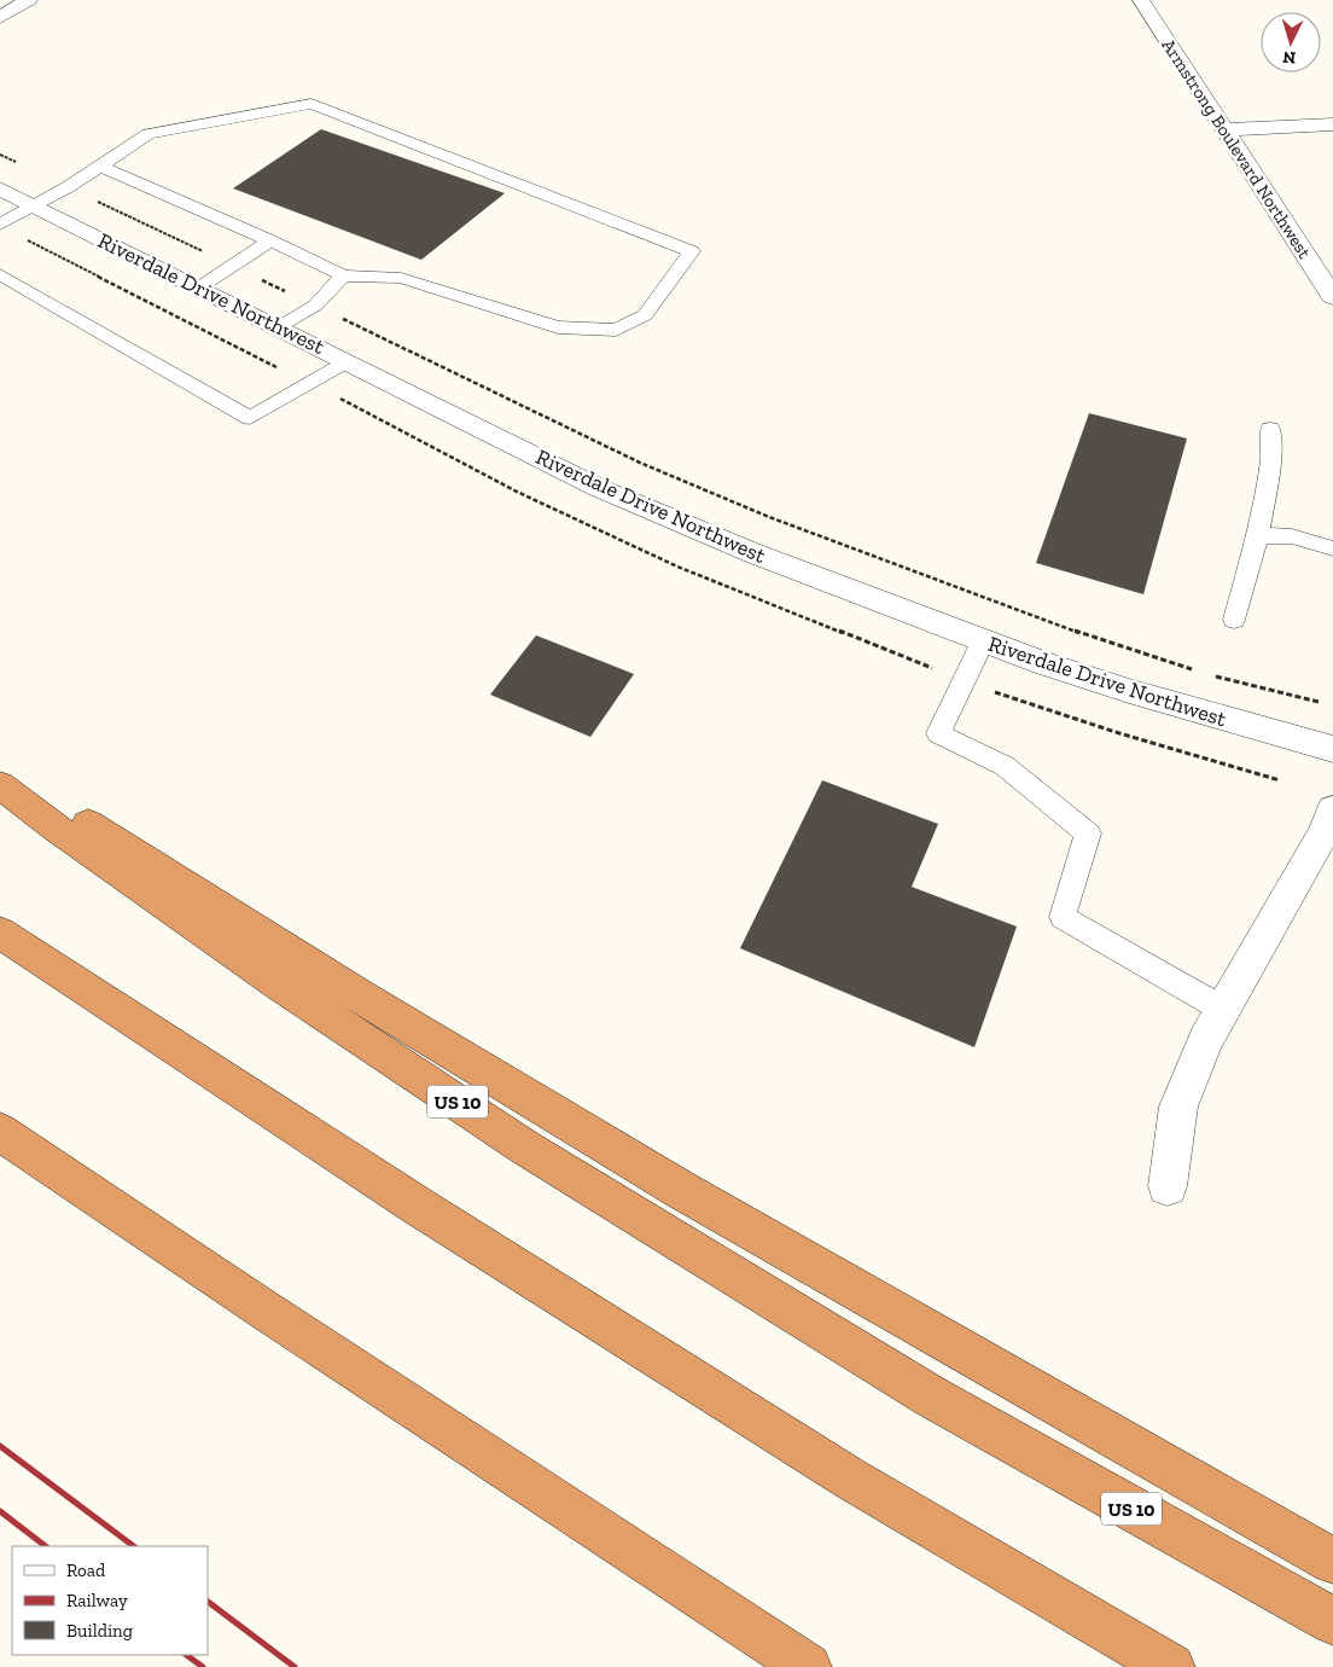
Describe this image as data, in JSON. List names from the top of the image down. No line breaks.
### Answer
{"streets":{"highway":["US 10"],"street":["Armstrong Boulevard Northwest","Riverdale Drive Northwest"]},"legend":["Road","Railway","Building"],"north":"bottom"}
